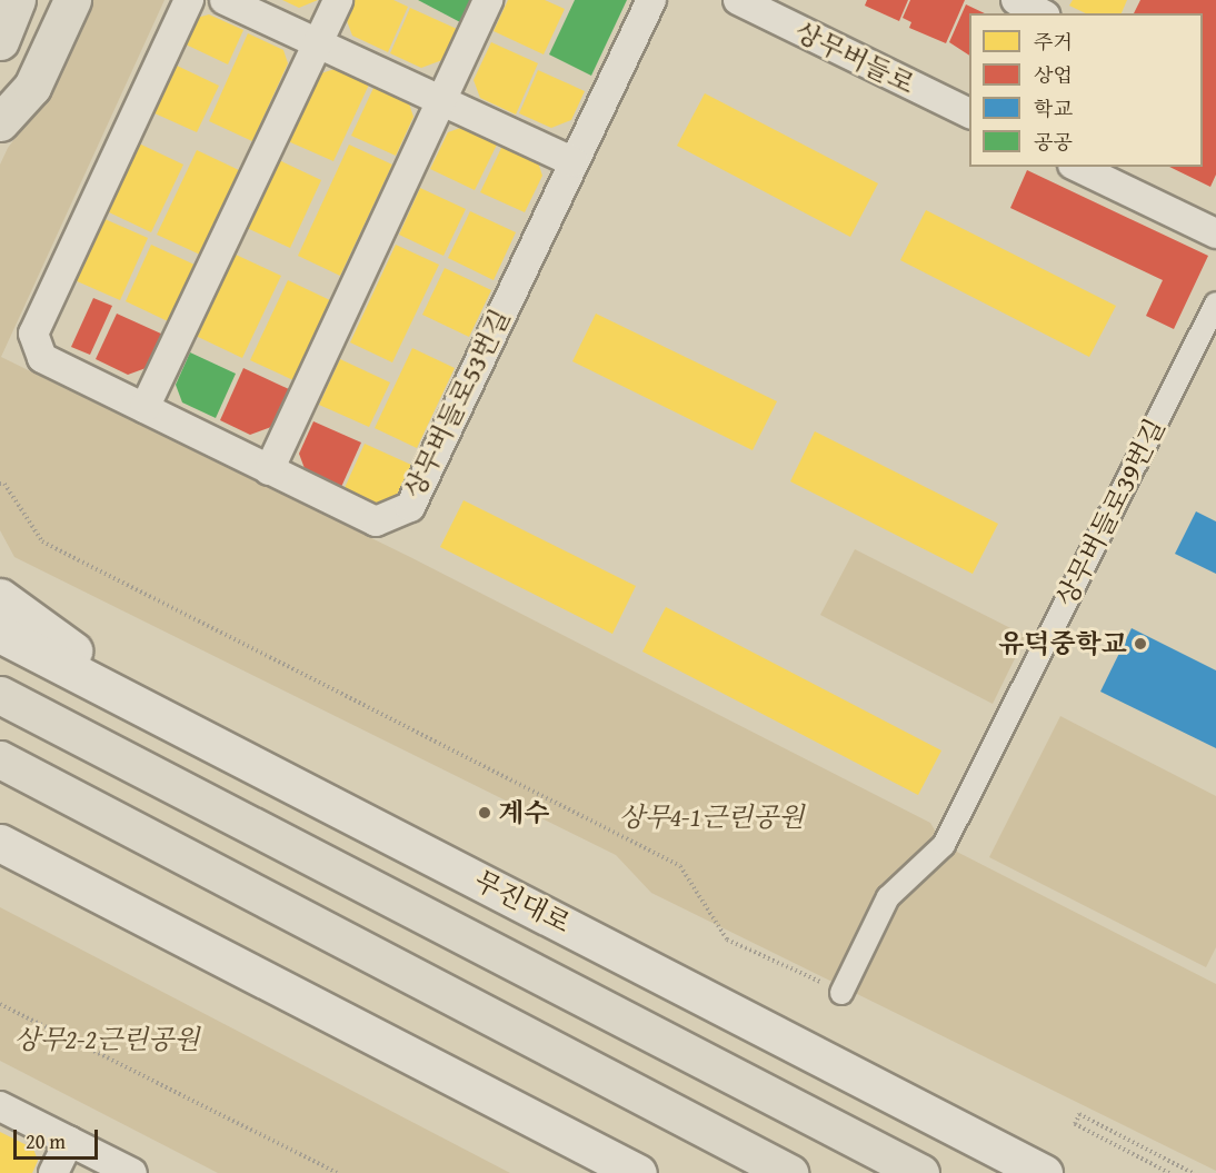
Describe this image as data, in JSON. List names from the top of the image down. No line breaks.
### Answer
{"streets":{"main road":["무진대로"],"street":["상무버들로","상무버들로53번길","상무버들로39번길"]},"parks":["상무4-1근린공원","상무2-2근린공원"],"places":["유덕중학교","계수"],"legend":["주거","상업","학교","공공"],"scale_bar":"20 m"}
